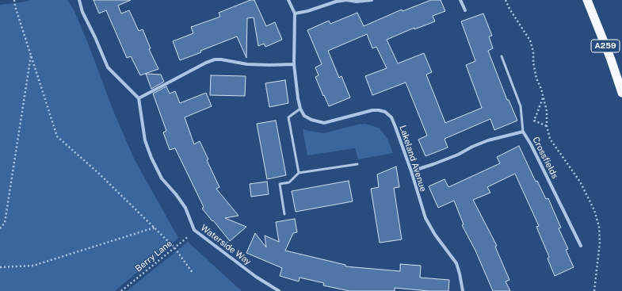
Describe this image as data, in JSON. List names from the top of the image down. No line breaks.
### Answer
{"streets":{"highway":["A259"],"street":["Crossfields","Lakeland Avenue","Waterside Way"],"path":["Berry Lane"]},"crossings":[["Crossfields","Lakeland Avenue"],["Waterside Way","Berry Lane"]]}
